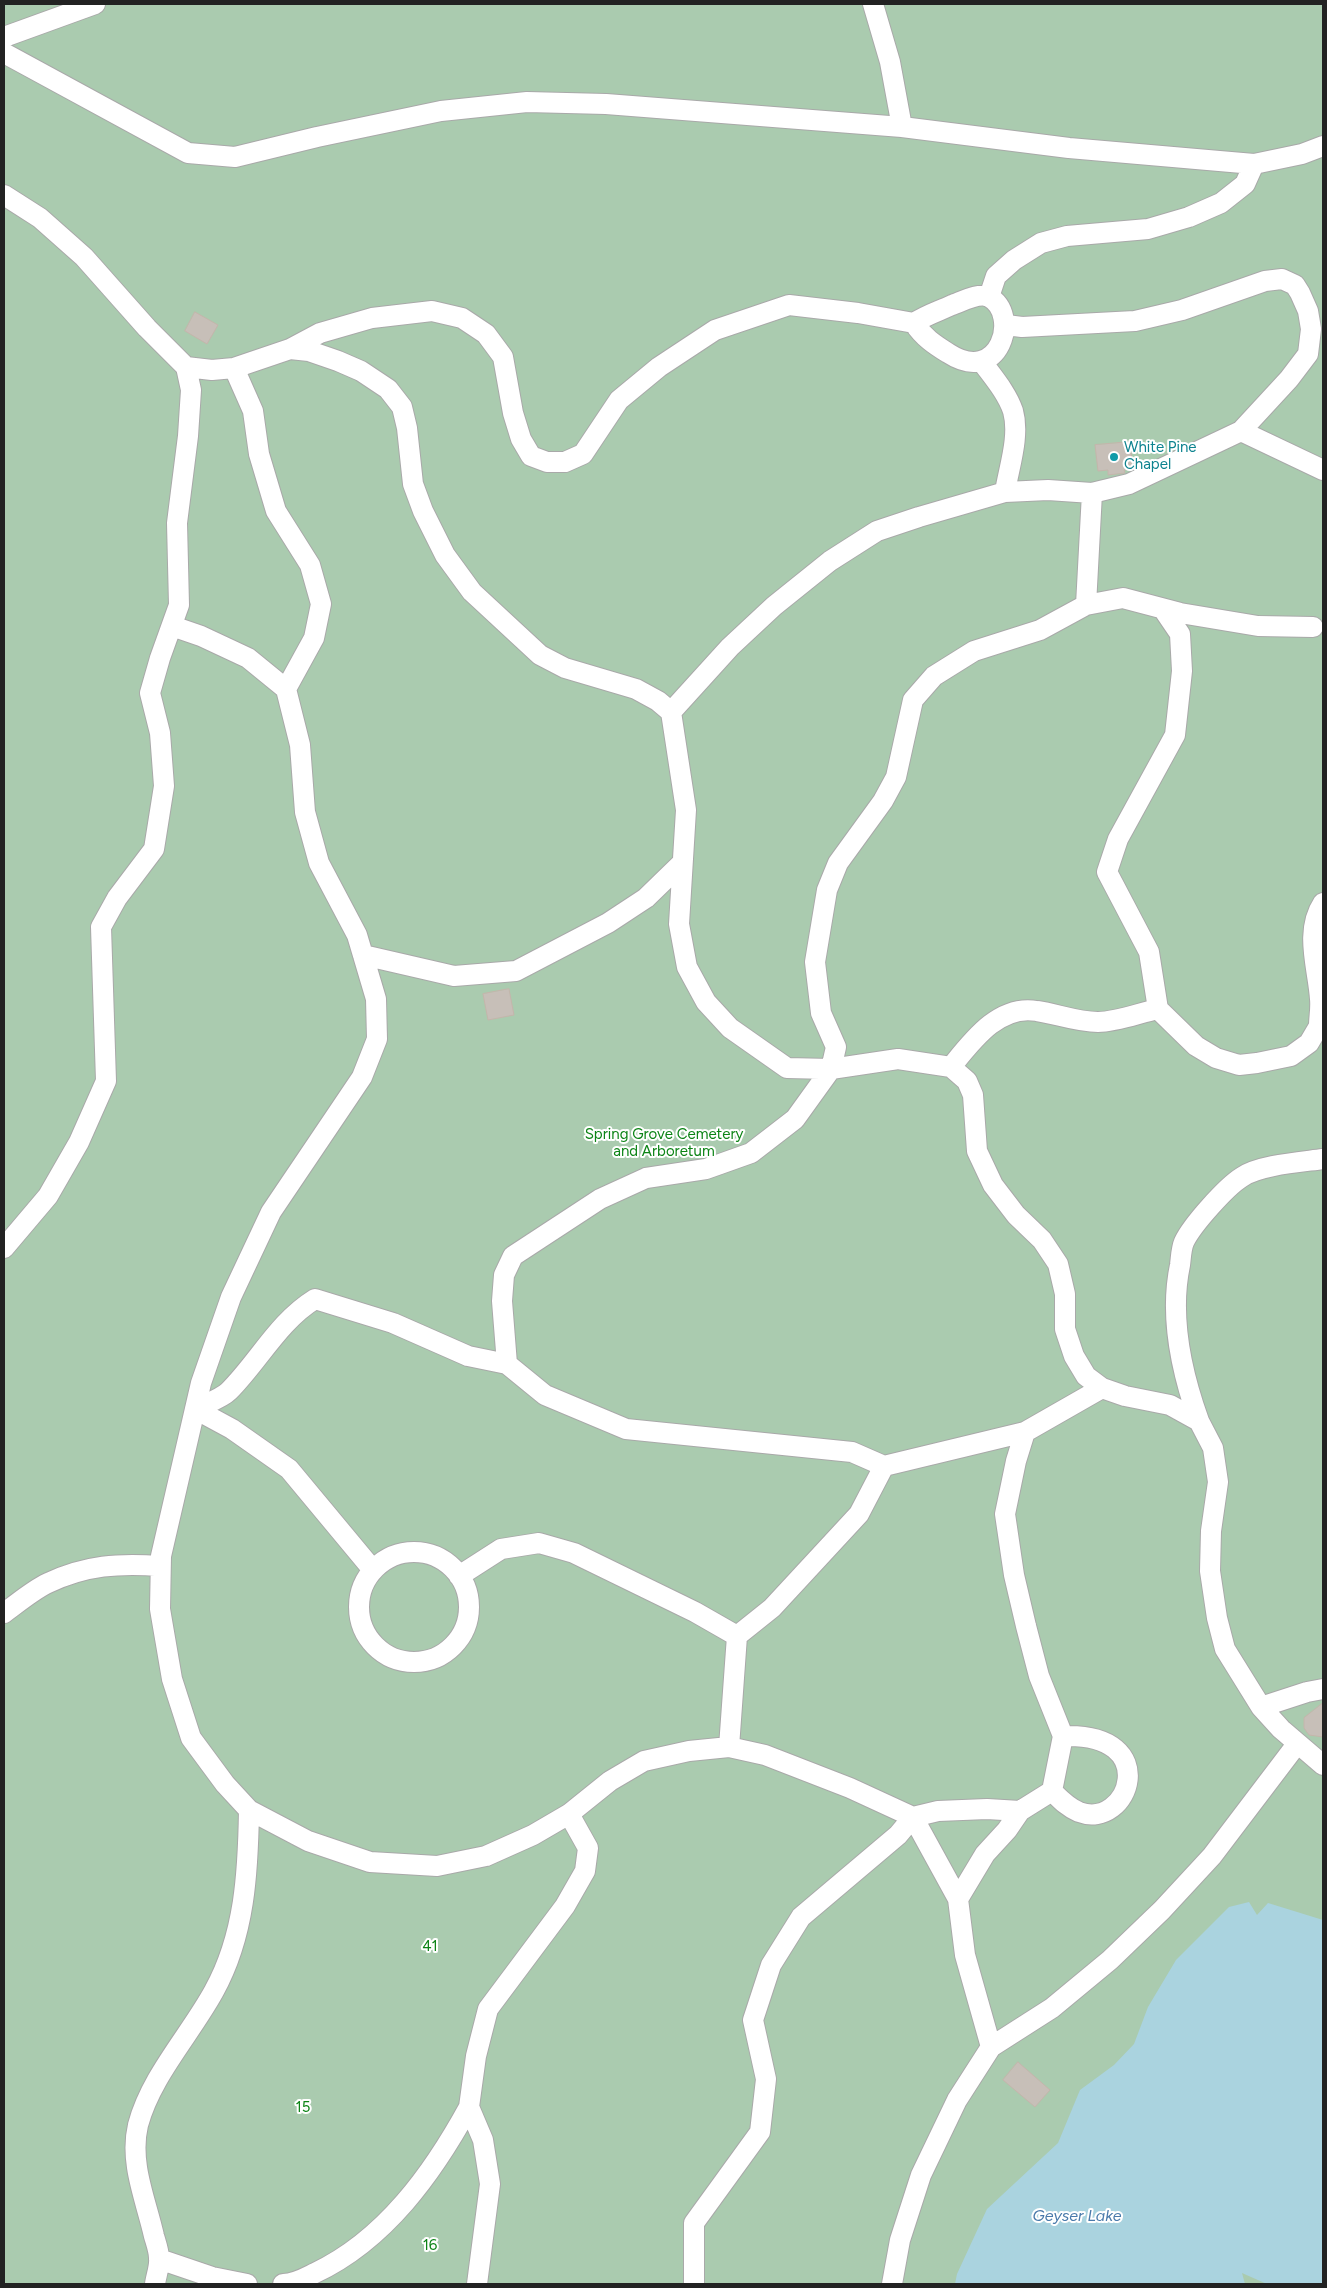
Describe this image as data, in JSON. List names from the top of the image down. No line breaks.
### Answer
{"water":["Geyser Lake"],"parks":["Spring Grove Cemetery and Arboretum","41","15","16"],"places":["White Pine Chapel"]}
